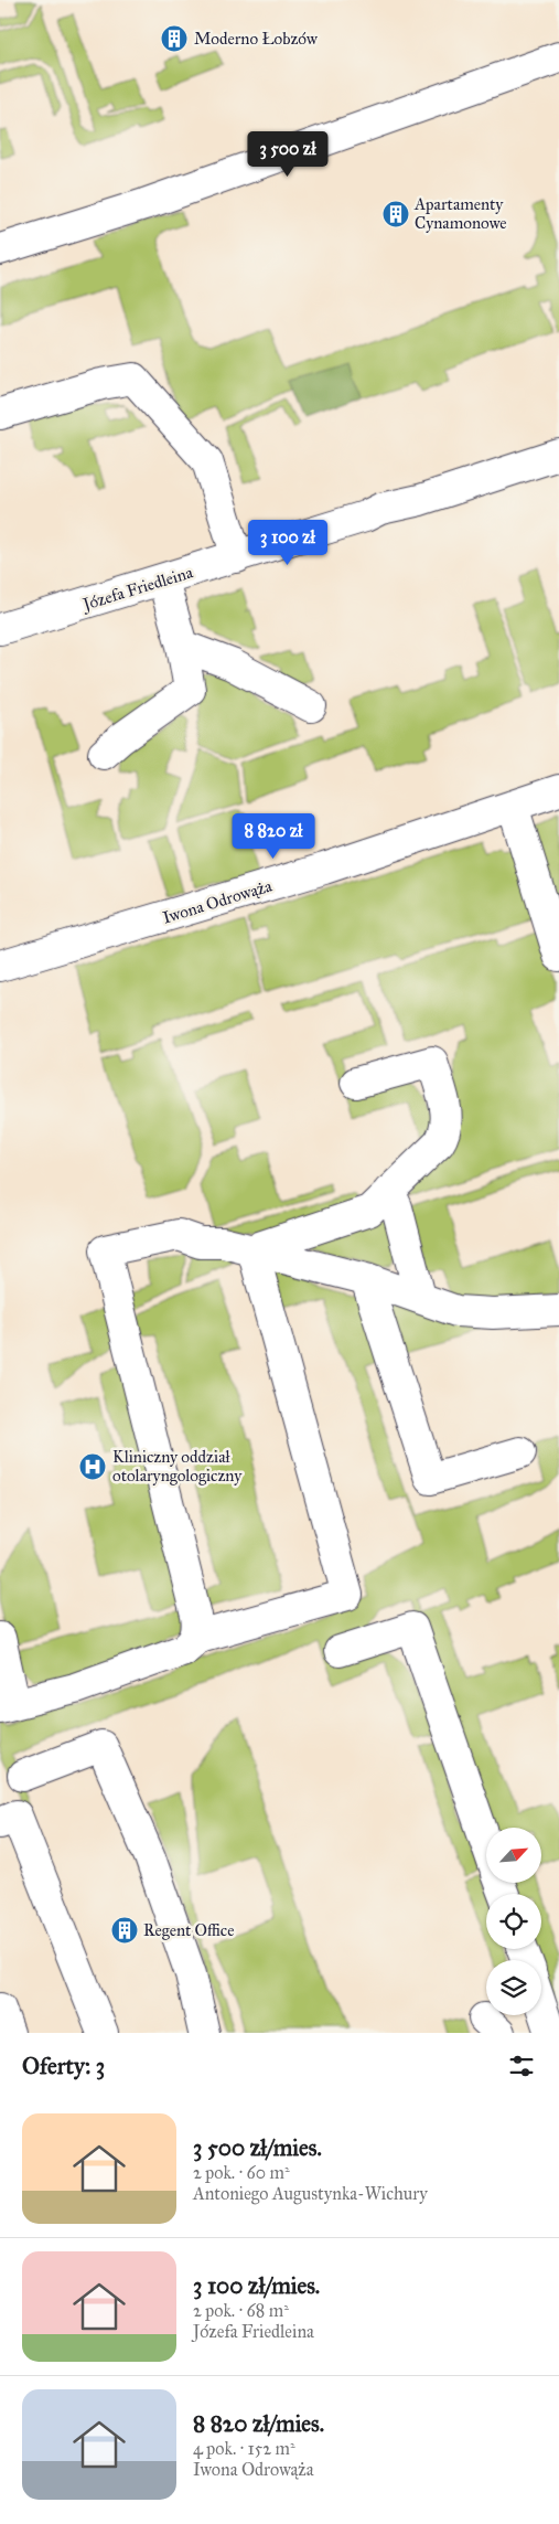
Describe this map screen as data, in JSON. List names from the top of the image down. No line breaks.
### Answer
{"streets":{"street":["Józefa Friedleina","Iwona Odrowąża"]},"places":{"building":["Moderno Łobzów","Apartamenty Cynamonowe","Regent Office"],"hospital":["Kliniczny oddział otolaryngologiczny"]},"north":"top right","page":{"price":["3 500 zł","3 100 zł","8 820 zł"],"heading":"Oferty: 3","list":[{"name":"3 500 zł/mies.","note":"2 pok. · 60 m² · Antoniego Augustynka-Wichury"},{"name":"3 100 zł/mies.","note":"2 pok. · 68 m² · Józefa Friedleina"},{"name":"8 820 zł/mies.","note":"4 pok. · 152 m² · Iwona Odrowąża"}]}}
